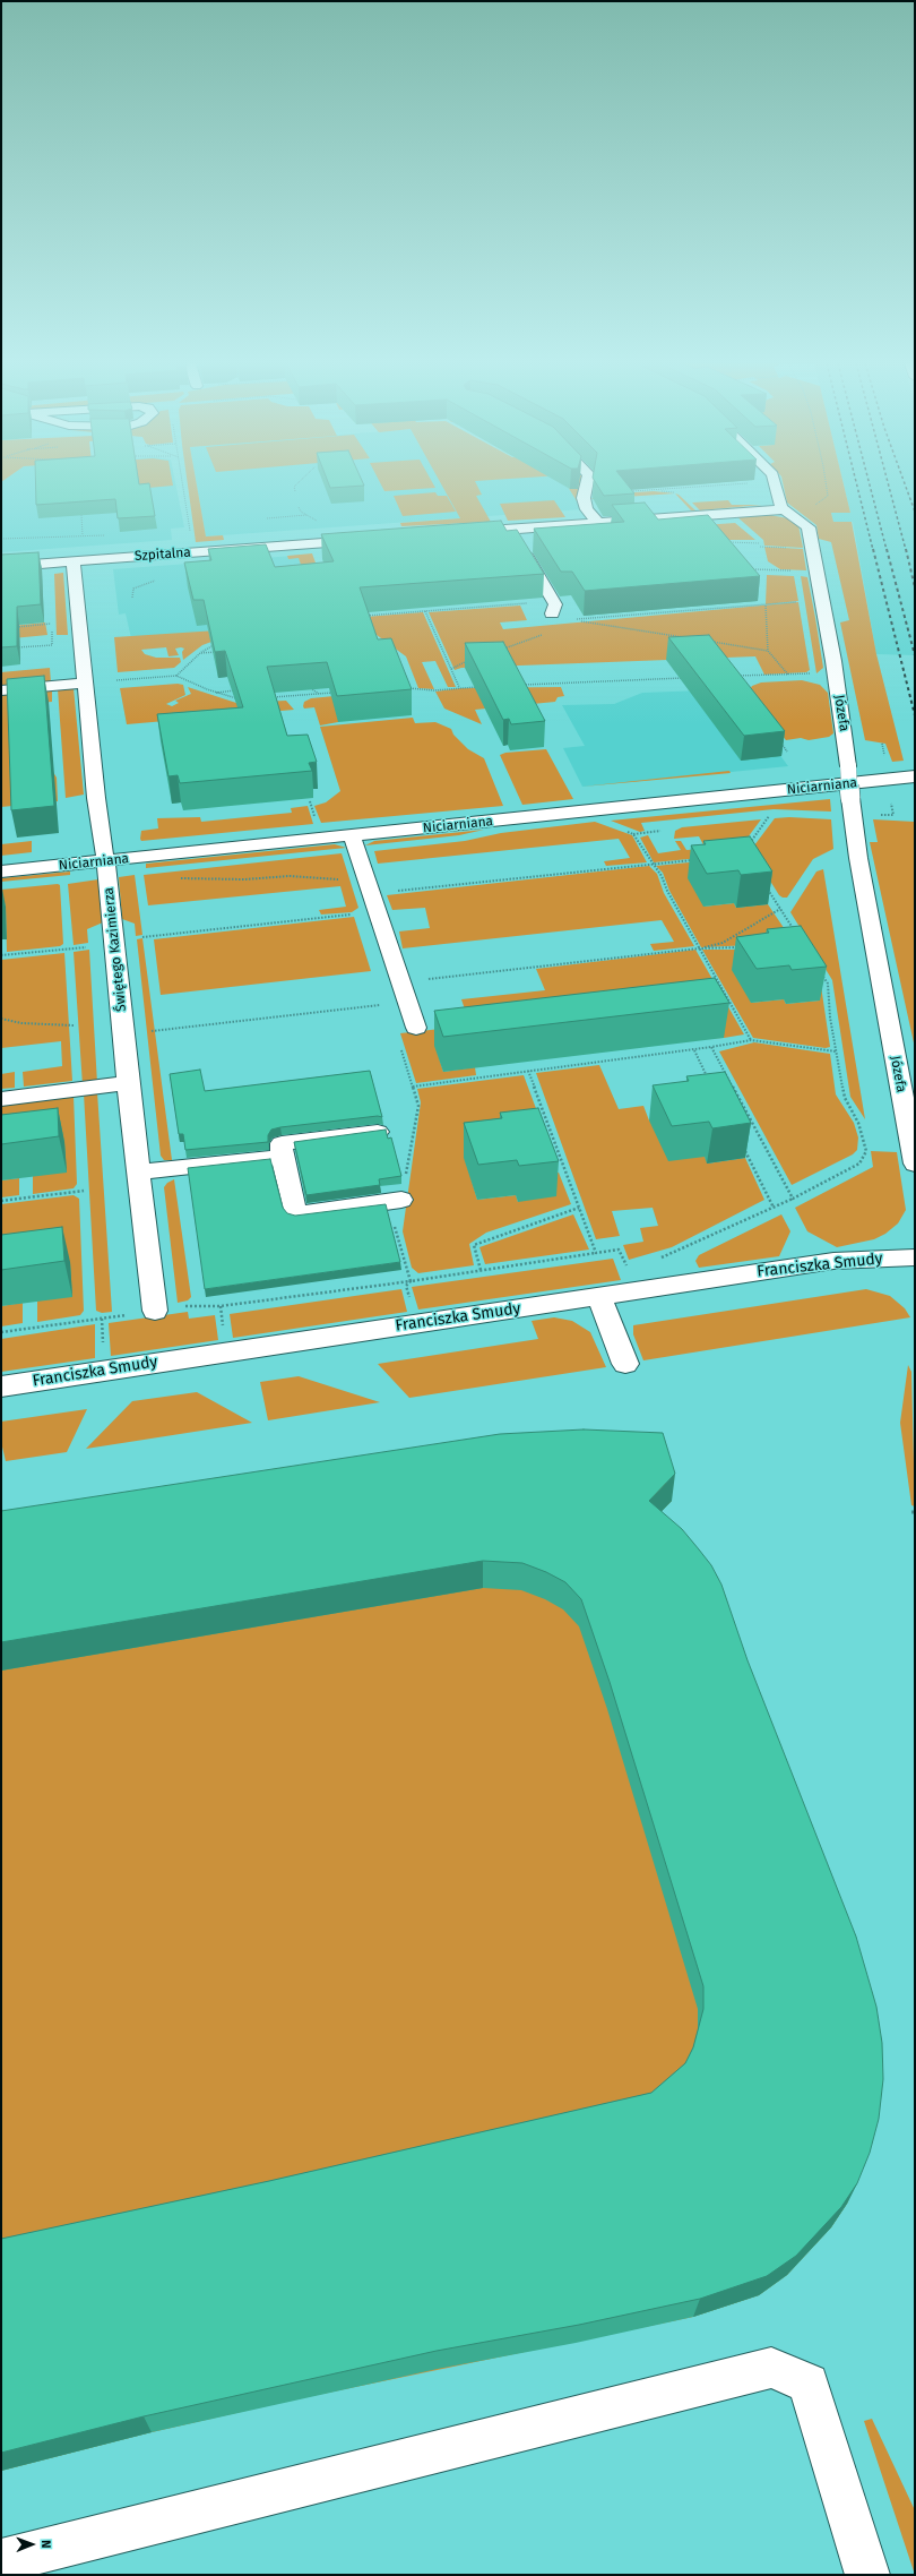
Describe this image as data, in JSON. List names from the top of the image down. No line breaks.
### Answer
{"streets":{"street":["Szpitalna","Józefa","Niciarniana","Świętego Kazimierza","Franciszka Smudy"]},"crossings":[["Szpitalna","Świętego Kazimierza"],["Niciarniana","Świętego Kazimierza"]],"north":"right"}
